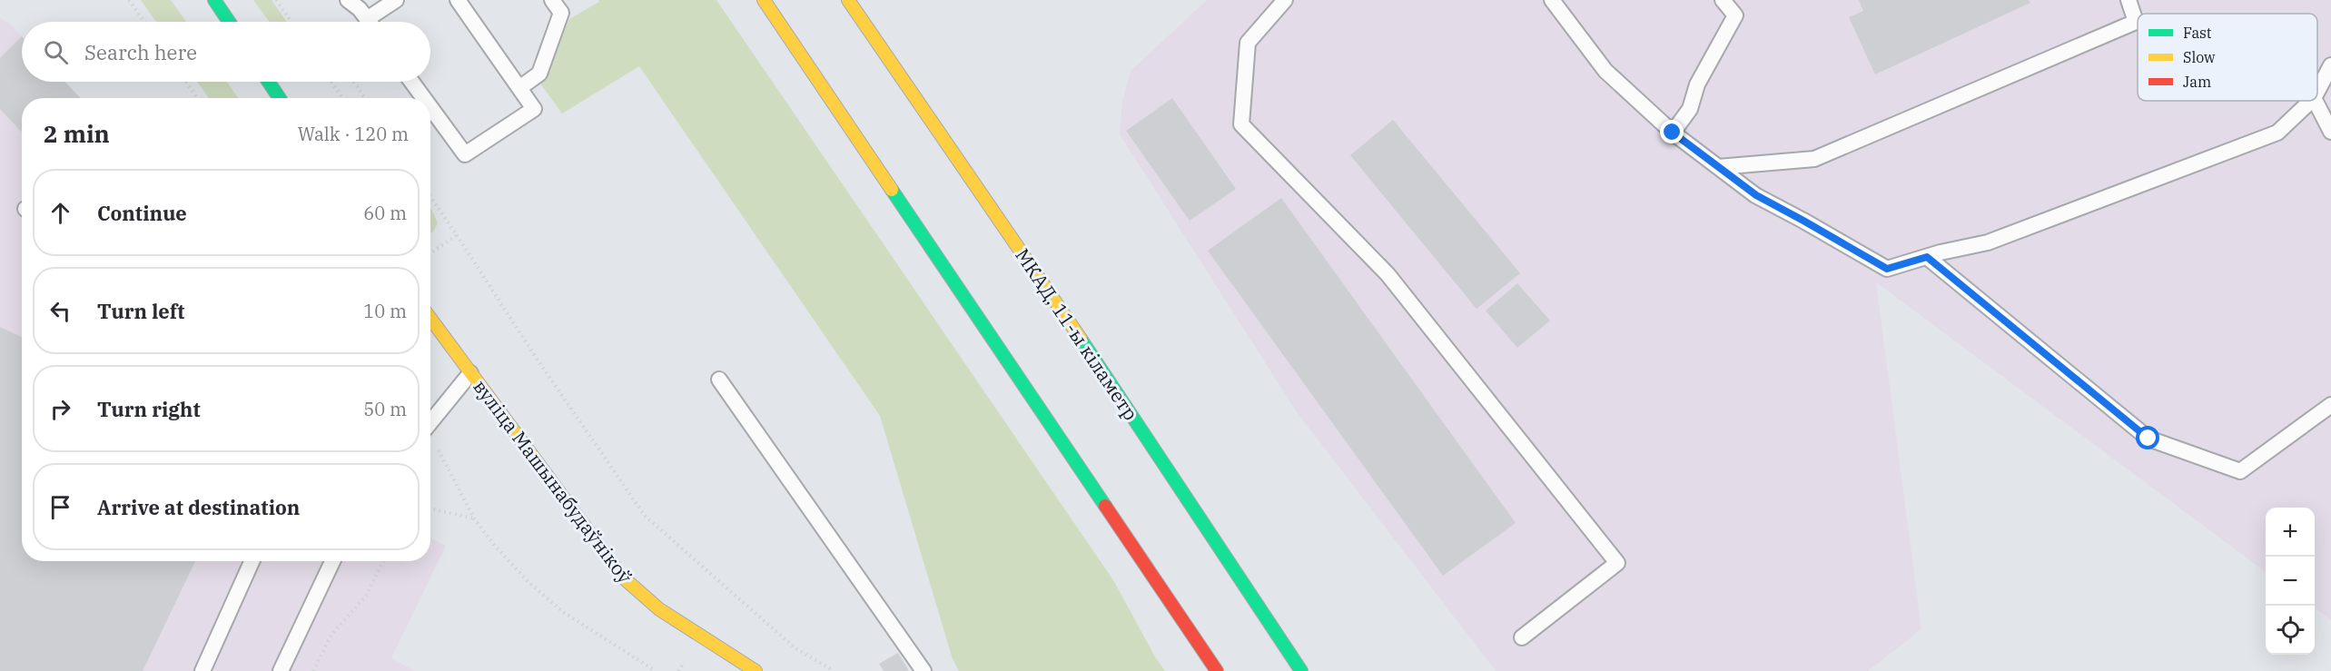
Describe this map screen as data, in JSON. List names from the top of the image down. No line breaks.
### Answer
{"streets":{"main road":["МКАД, 11-ы кіламетр","вуліца Машынабудаўнікоў"]},"legend":["Fast","Slow","Jam"],"page":{"search":"Search here","heading":["2 min","Walk · 120 m"],"list":[["Continue","60 m"],["Turn left","10 m"],["Turn right","50 m"],"Arrive at destination"],"map_buttons":["+","−"]}}
